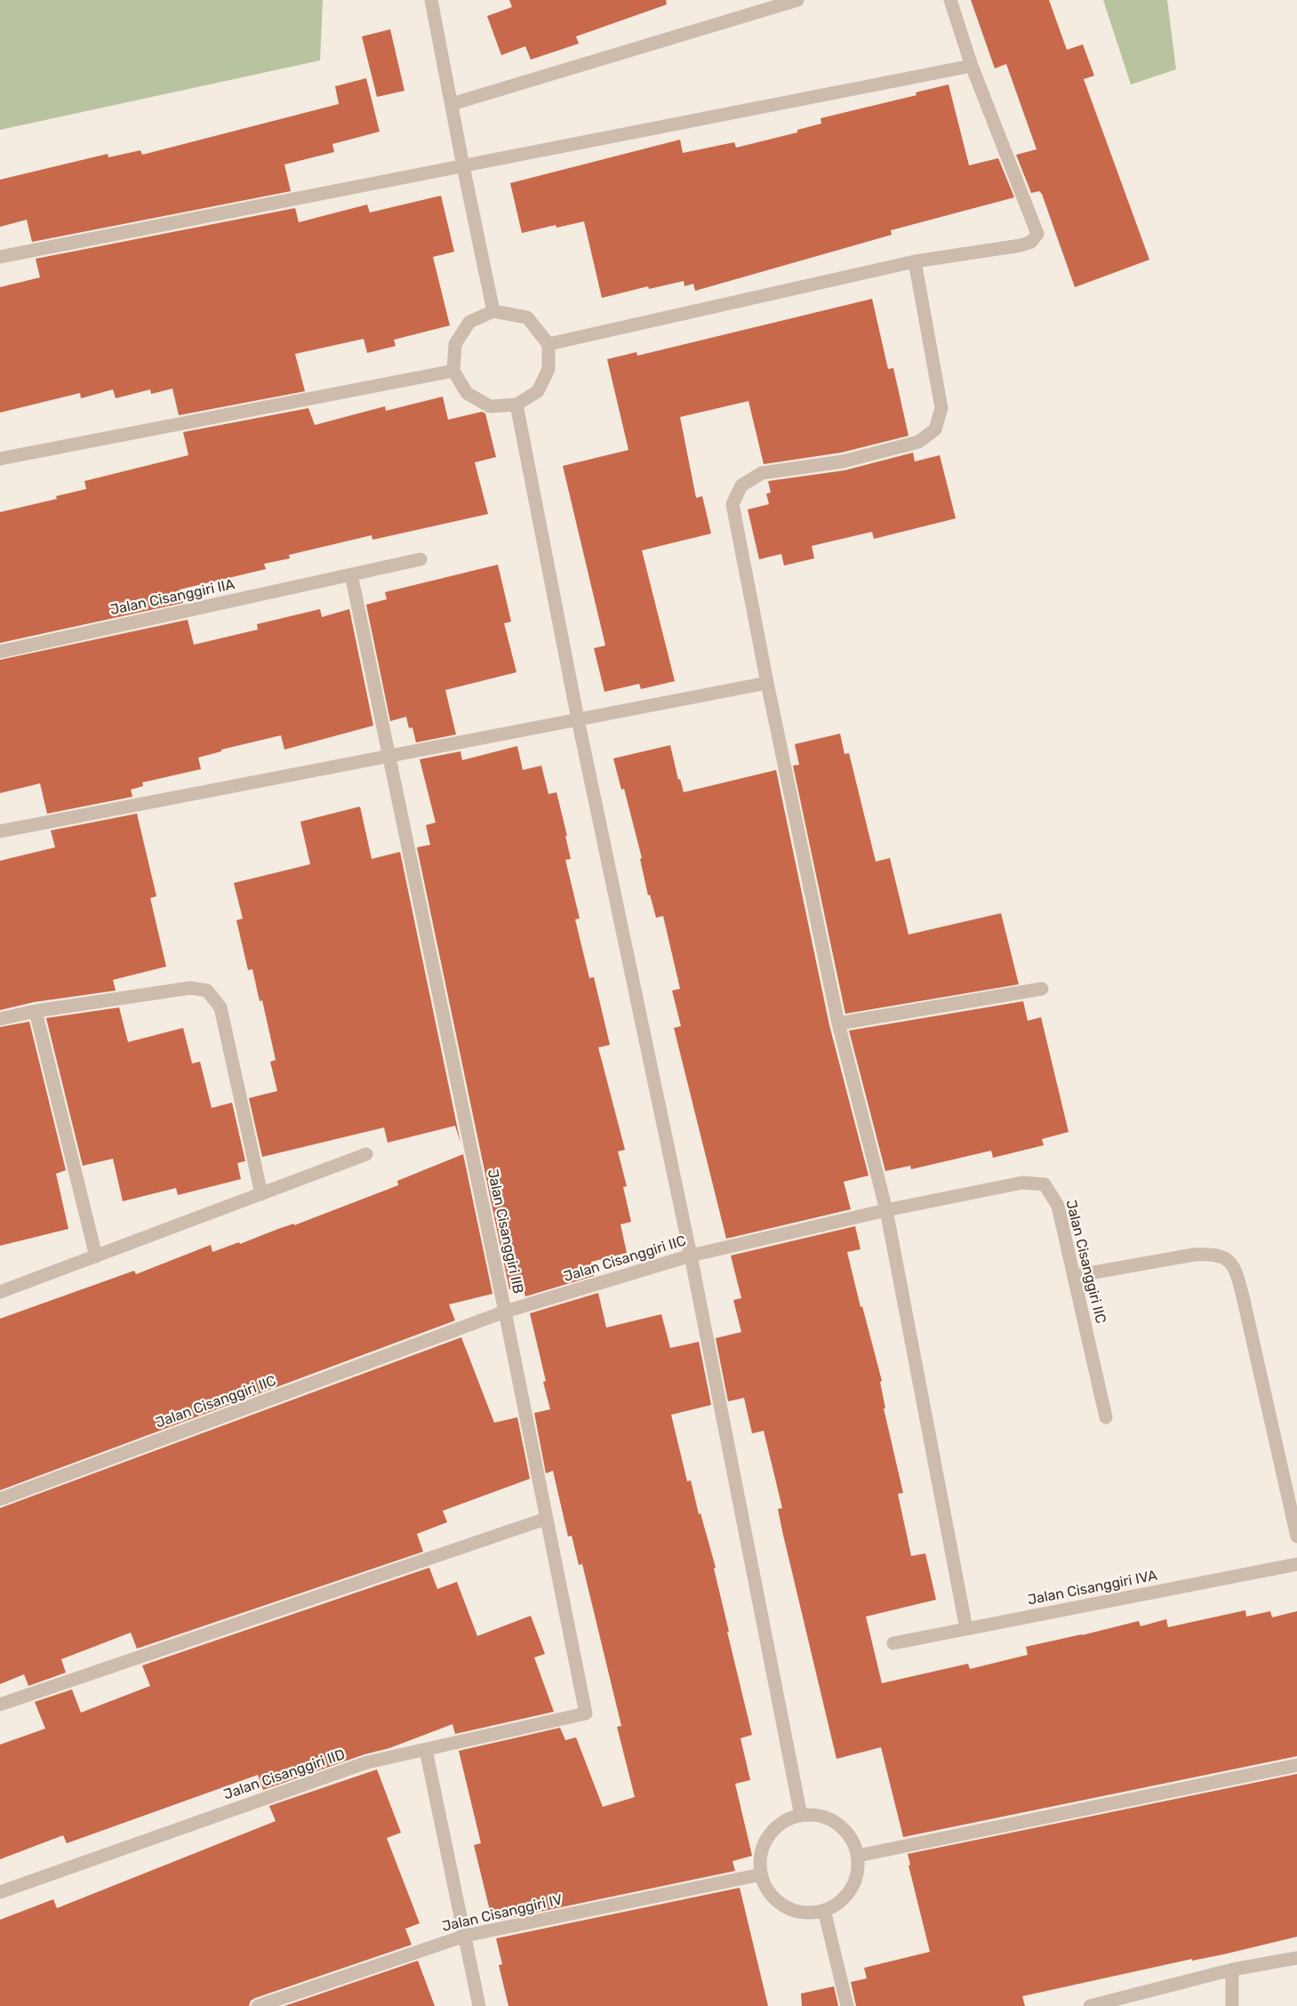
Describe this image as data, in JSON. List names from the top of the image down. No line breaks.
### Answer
{"streets":{"street":["Jalan Cisanggiri IIA","Jalan Cisanggiri IIB","Jalan Cisanggiri IIC","Jalan Cisanggiri IVA","Jalan Cisanggiri IID","Jalan Cisanggiri IV"]},"crossings":[["Jalan Cisanggiri IIB","Jalan Cisanggiri IIC"],["Jalan Cisanggiri IIB","Jalan Cisanggiri IID"]]}
